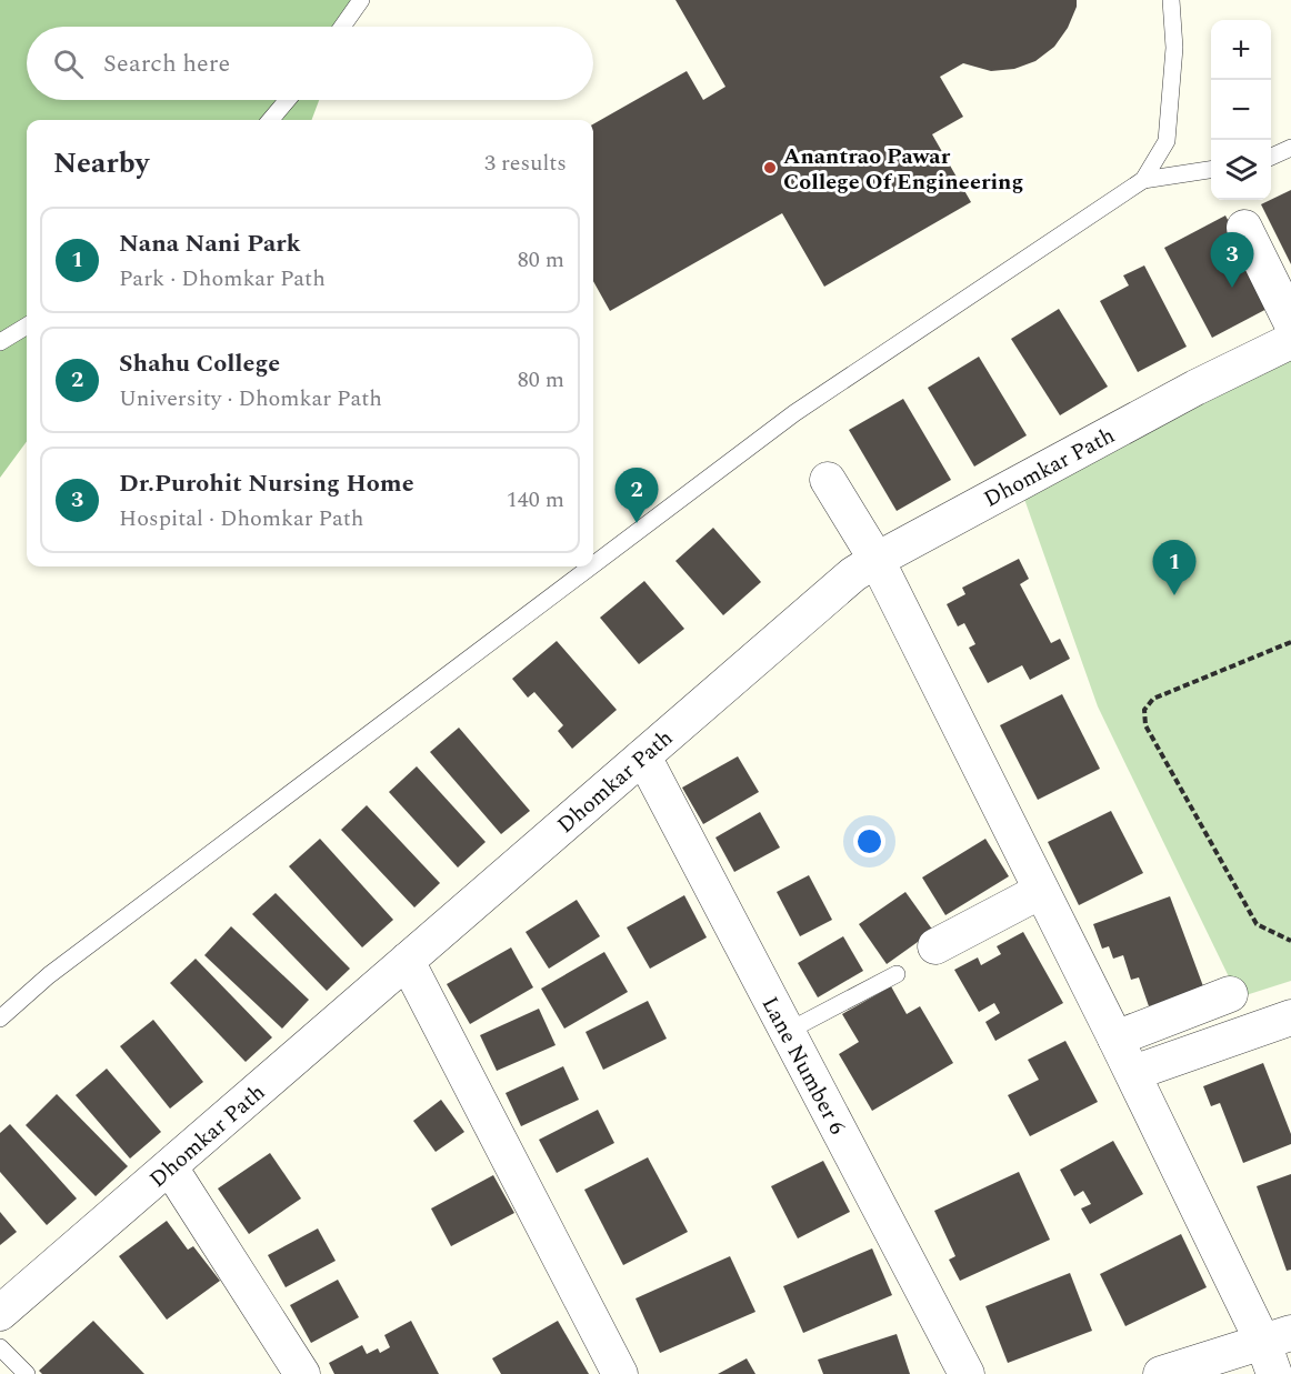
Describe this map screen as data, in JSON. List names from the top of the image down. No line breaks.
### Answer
{"streets":{"street":["Dhomkar Path","Lane Number 6"]},"crossings":[["Dhomkar Path","Lane Number 6"]],"places":["Anantrao Pawar College Of Engineering"],"page":{"map_buttons":["+","−"],"search":"Search here","heading":["Nearby","3 results"],"list":[{"mark":"1","name":"Nana Nani Park","note":"Park · Dhomkar Path","value":"80 m"},{"mark":"2","name":"Shahu College","note":"University · Dhomkar Path","value":"80 m"},{"mark":"3","name":"Dr.Purohit Nursing Home","note":"Hospital · Dhomkar Path","value":"140 m"}],"pins":["3","2","1"]}}
